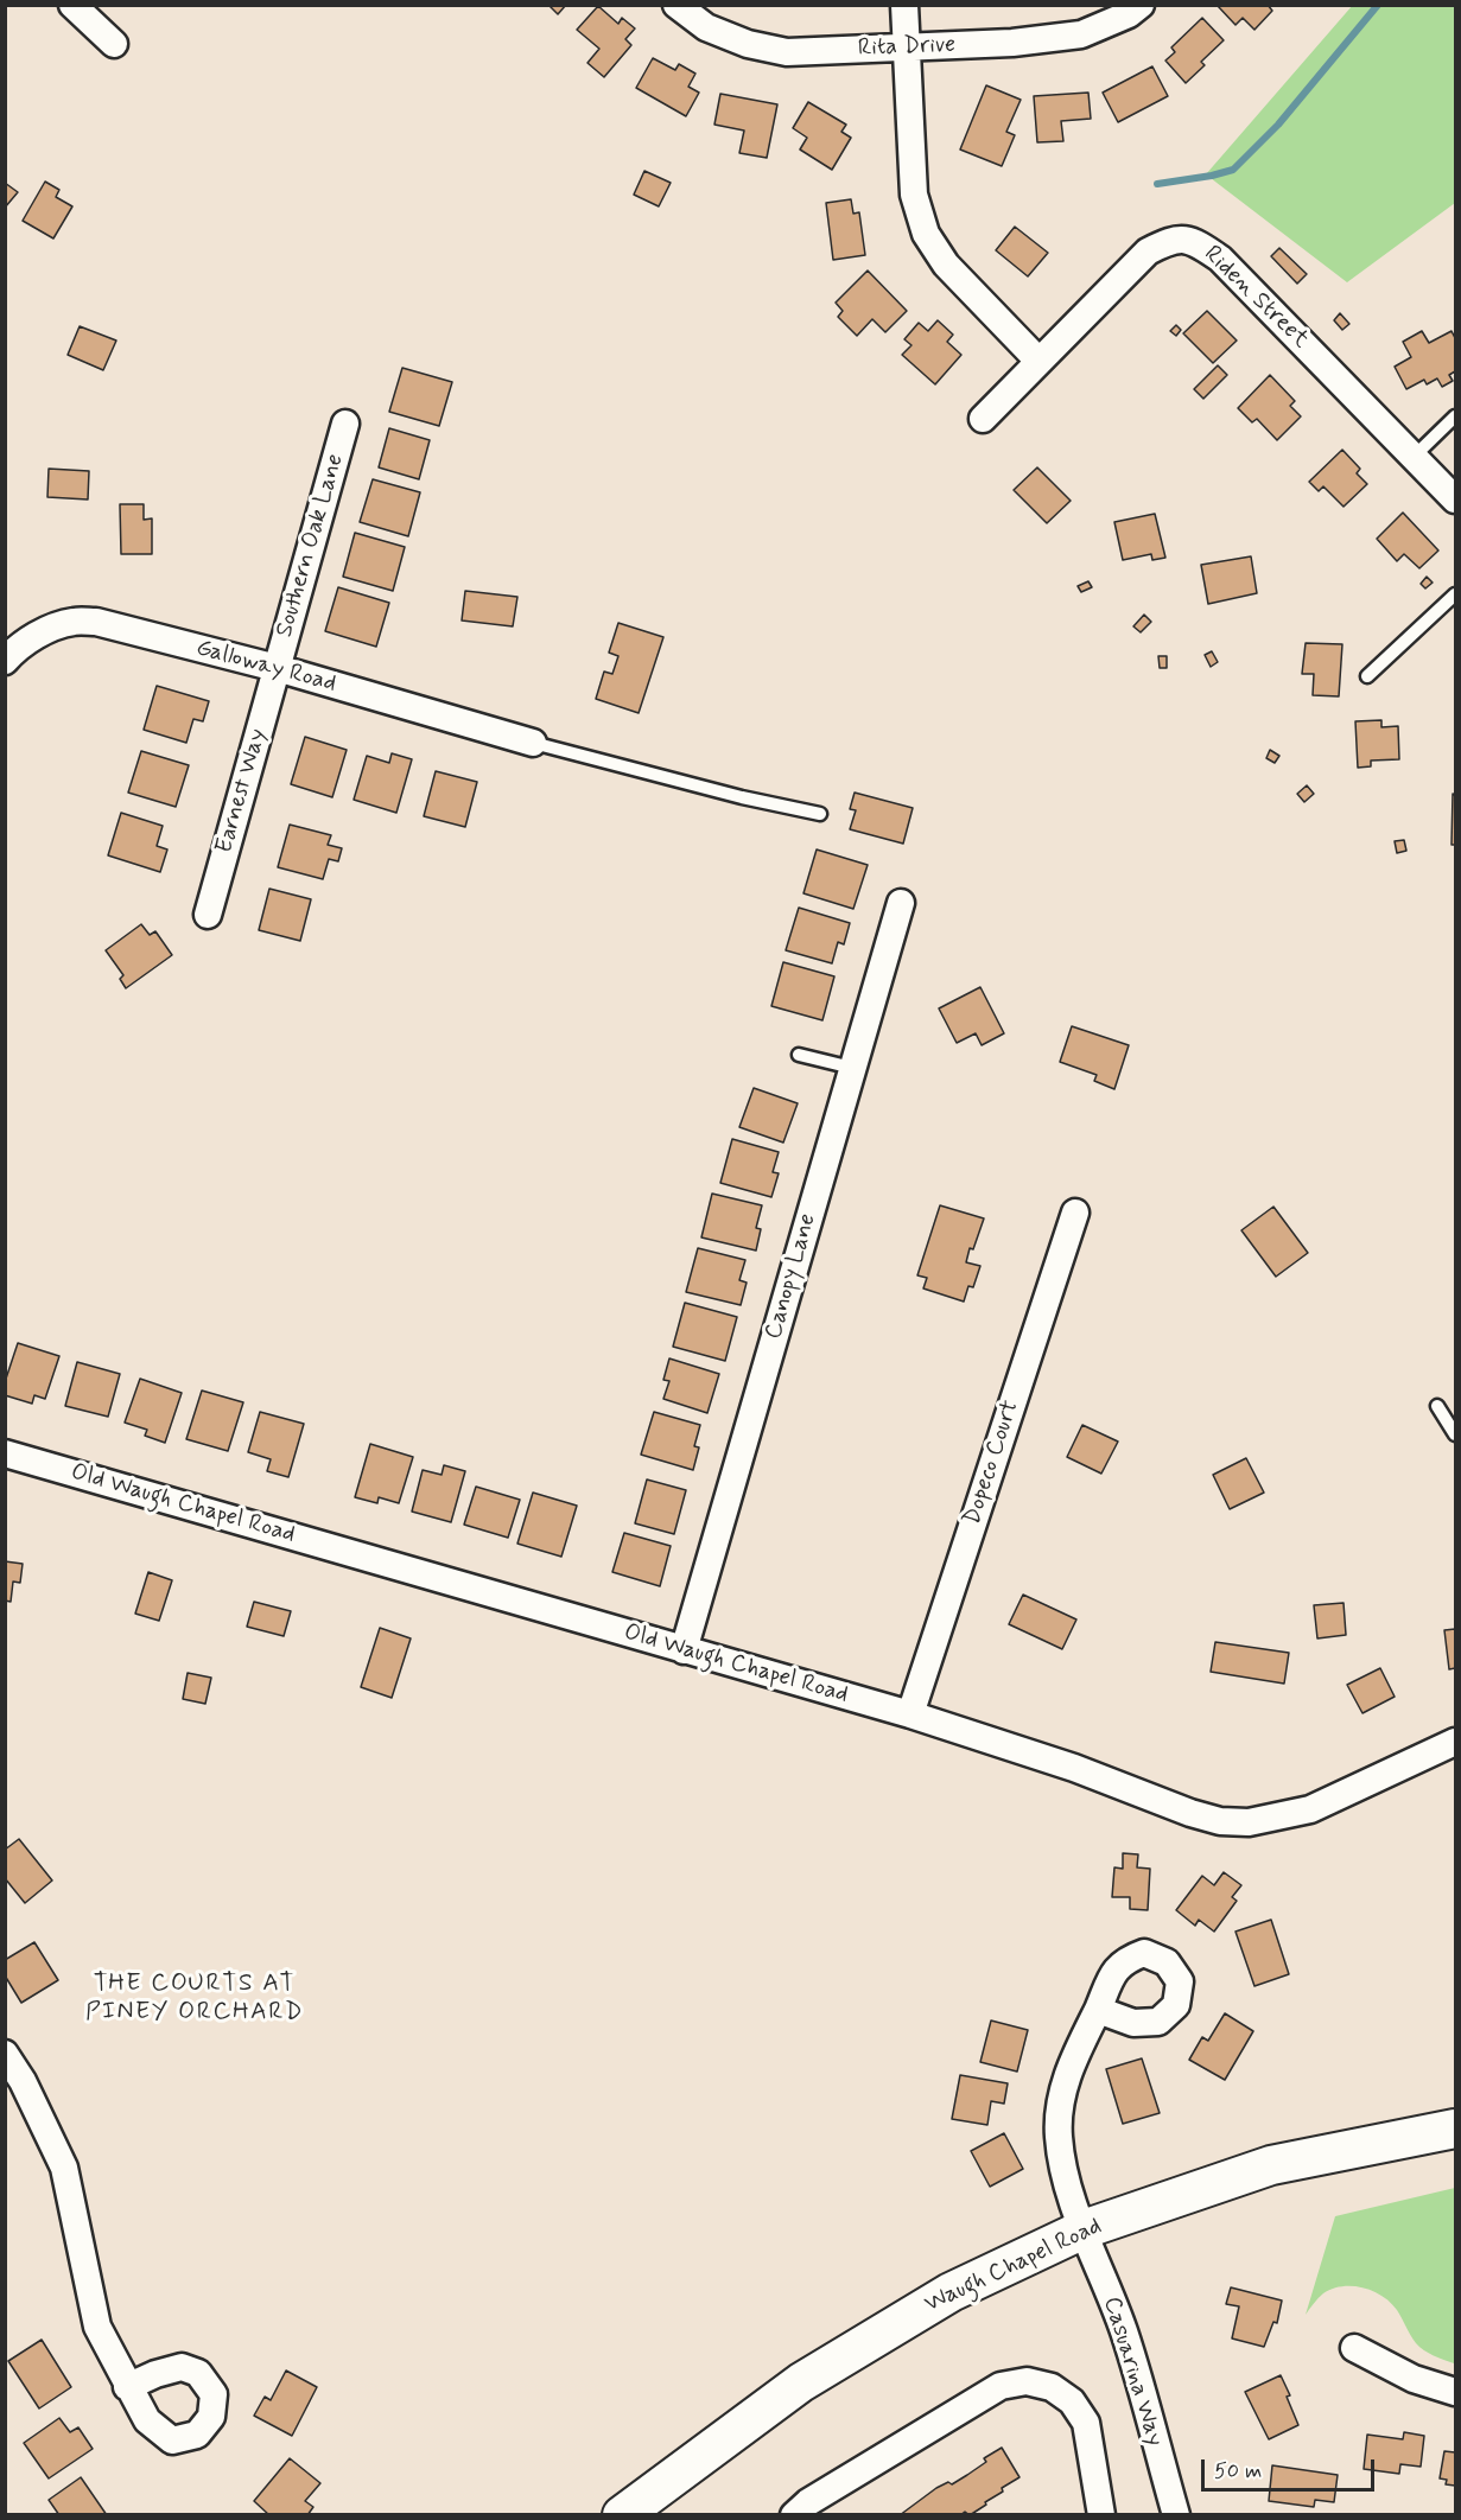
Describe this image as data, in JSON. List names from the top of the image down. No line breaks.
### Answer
{"streets":{"main road":["Waugh Chapel Road"],"street":["Rita Drive","Riden Street","Southern Oak Lane","Galloway Road","Earnest Way","Canopy Lane","Dopeco Court","Old Waugh Chapel Road","Casuarina Way"]},"crossings":[["Southern Oak Lane","Galloway Road"],["Southern Oak Lane","Earnest Way"],["Galloway Road","Earnest Way"],["Canopy Lane","Old Waugh Chapel Road"],["Dopeco Court","Old Waugh Chapel Road"],["Waugh Chapel Road","Casuarina Way"]],"districts":["THE COURTS AT PINEY ORCHARD"],"scale_bar":"50 m"}
